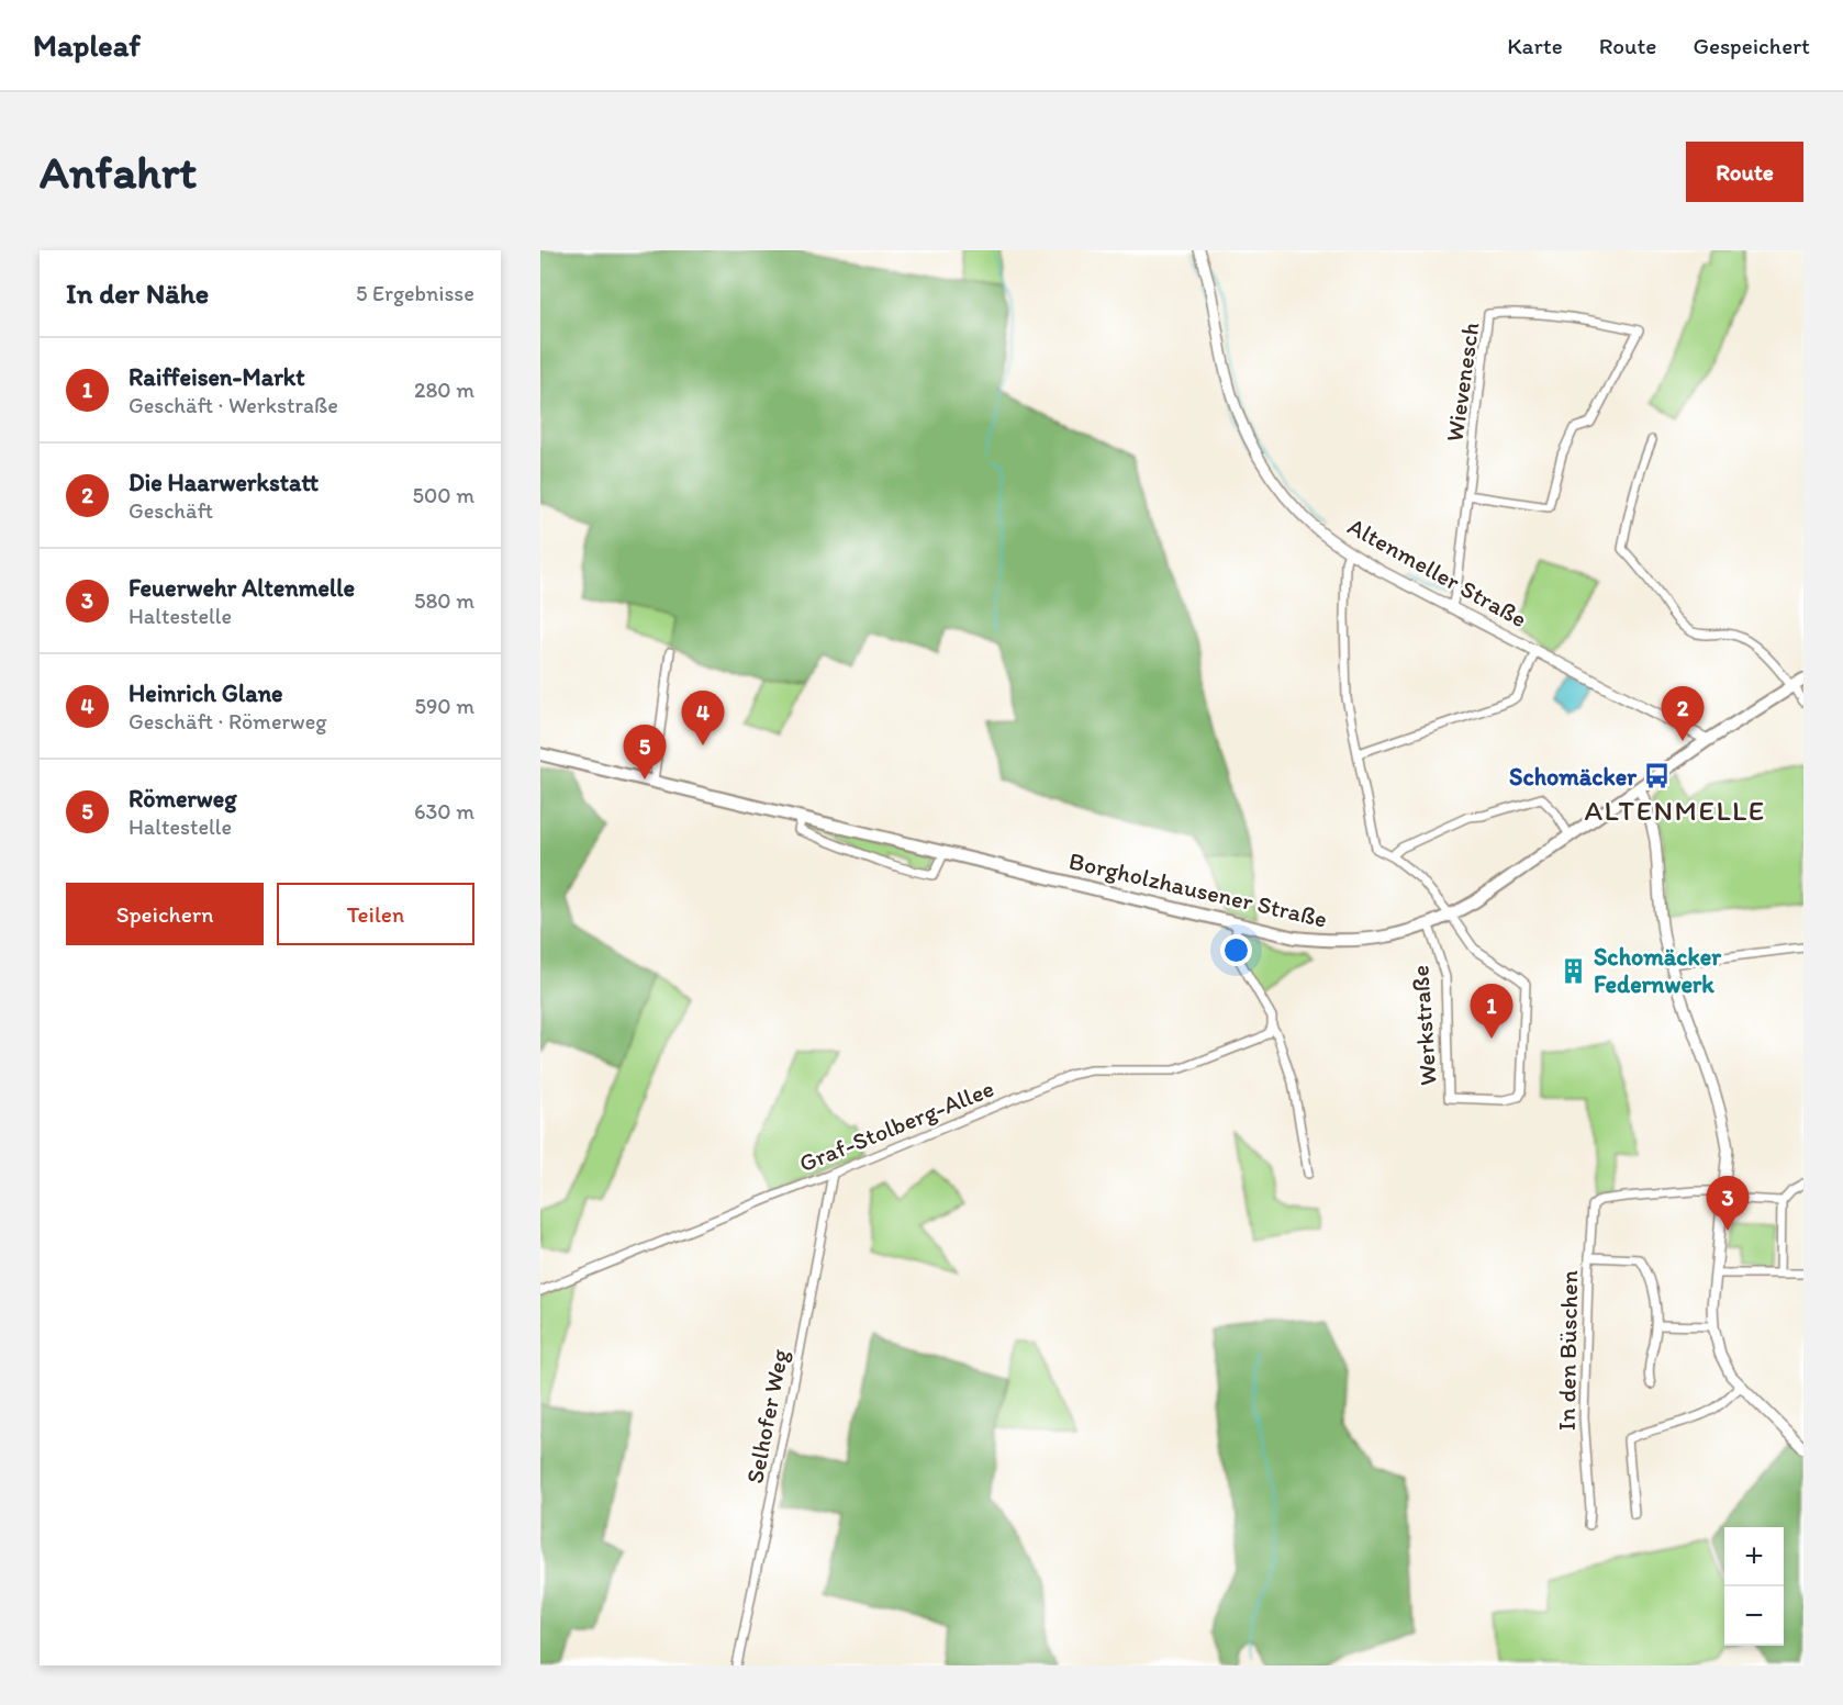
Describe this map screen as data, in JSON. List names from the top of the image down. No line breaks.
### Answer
{"streets":{"main road":["Borgholzhausener Straße"],"street":["Wievenesch","Altenmeller Straße","Werkstraße","Graf-Stolberg-Allee","In den Büschen","Selhofer Weg"]},"crossings":[["Wievenesch","Altenmeller Straße"],["Altenmeller Straße","Borgholzhausener Straße"],["Borgholzhausener Straße","Werkstraße"],["Graf-Stolberg-Allee","Selhofer Weg"]],"districts":["ALTENMELLE"],"places":{"bus stop":["Schomäcker"],"building":["Schomäcker Federnwerk"]},"page":{"header":"Mapleaf","nav":["Karte","Route","Gespeichert"],"buttons":["Route",["Speichern","Teilen"]],"title":"Anfahrt","heading":["In der Nähe","5 Ergebnisse"],"list":[{"mark":"1","name":"Raiffeisen-Markt","note":"Geschäft · Werkstraße","value":"280 m"},{"mark":"2","name":"Die Haarwerkstatt","note":"Geschäft","value":"500 m"},{"mark":"3","name":"Feuerwehr Altenmelle","note":"Haltestelle","value":"580 m"},{"mark":"4","name":"Heinrich Glane","note":"Geschäft · Römerweg","value":"590 m"},{"mark":"5","name":"Römerweg","note":"Haltestelle","value":"630 m"}],"pins":["2","4","5","1","3"],"map_buttons":["+","−"]}}
